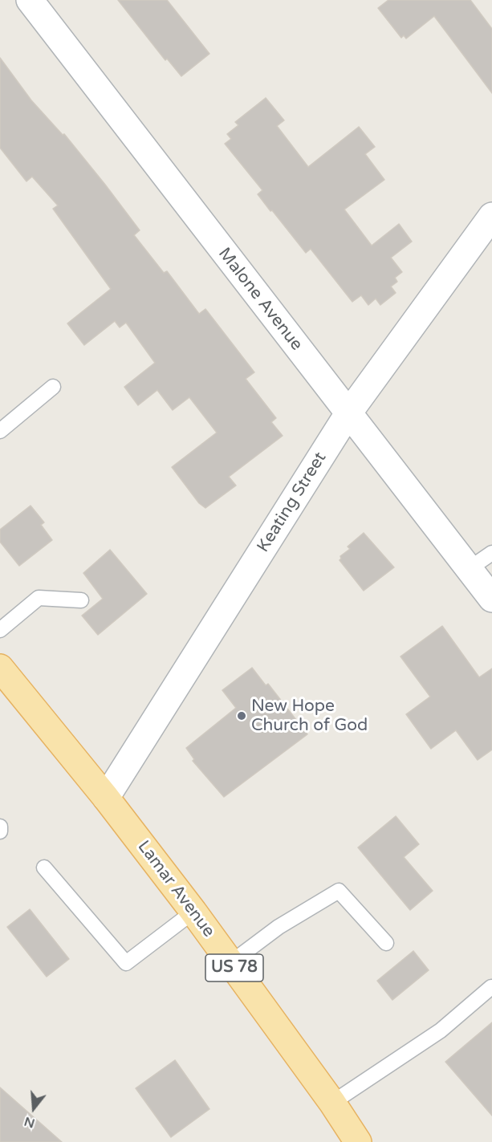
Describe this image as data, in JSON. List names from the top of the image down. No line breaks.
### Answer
{"streets":{"main road":["Lamar Avenue","US 78"],"street":["Malone Avenue","Keating Street"]},"crossings":[["Malone Avenue","Keating Street"],["Keating Street","Lamar Avenue"]],"places":["New Hope Church of God"],"north":"bottom"}
